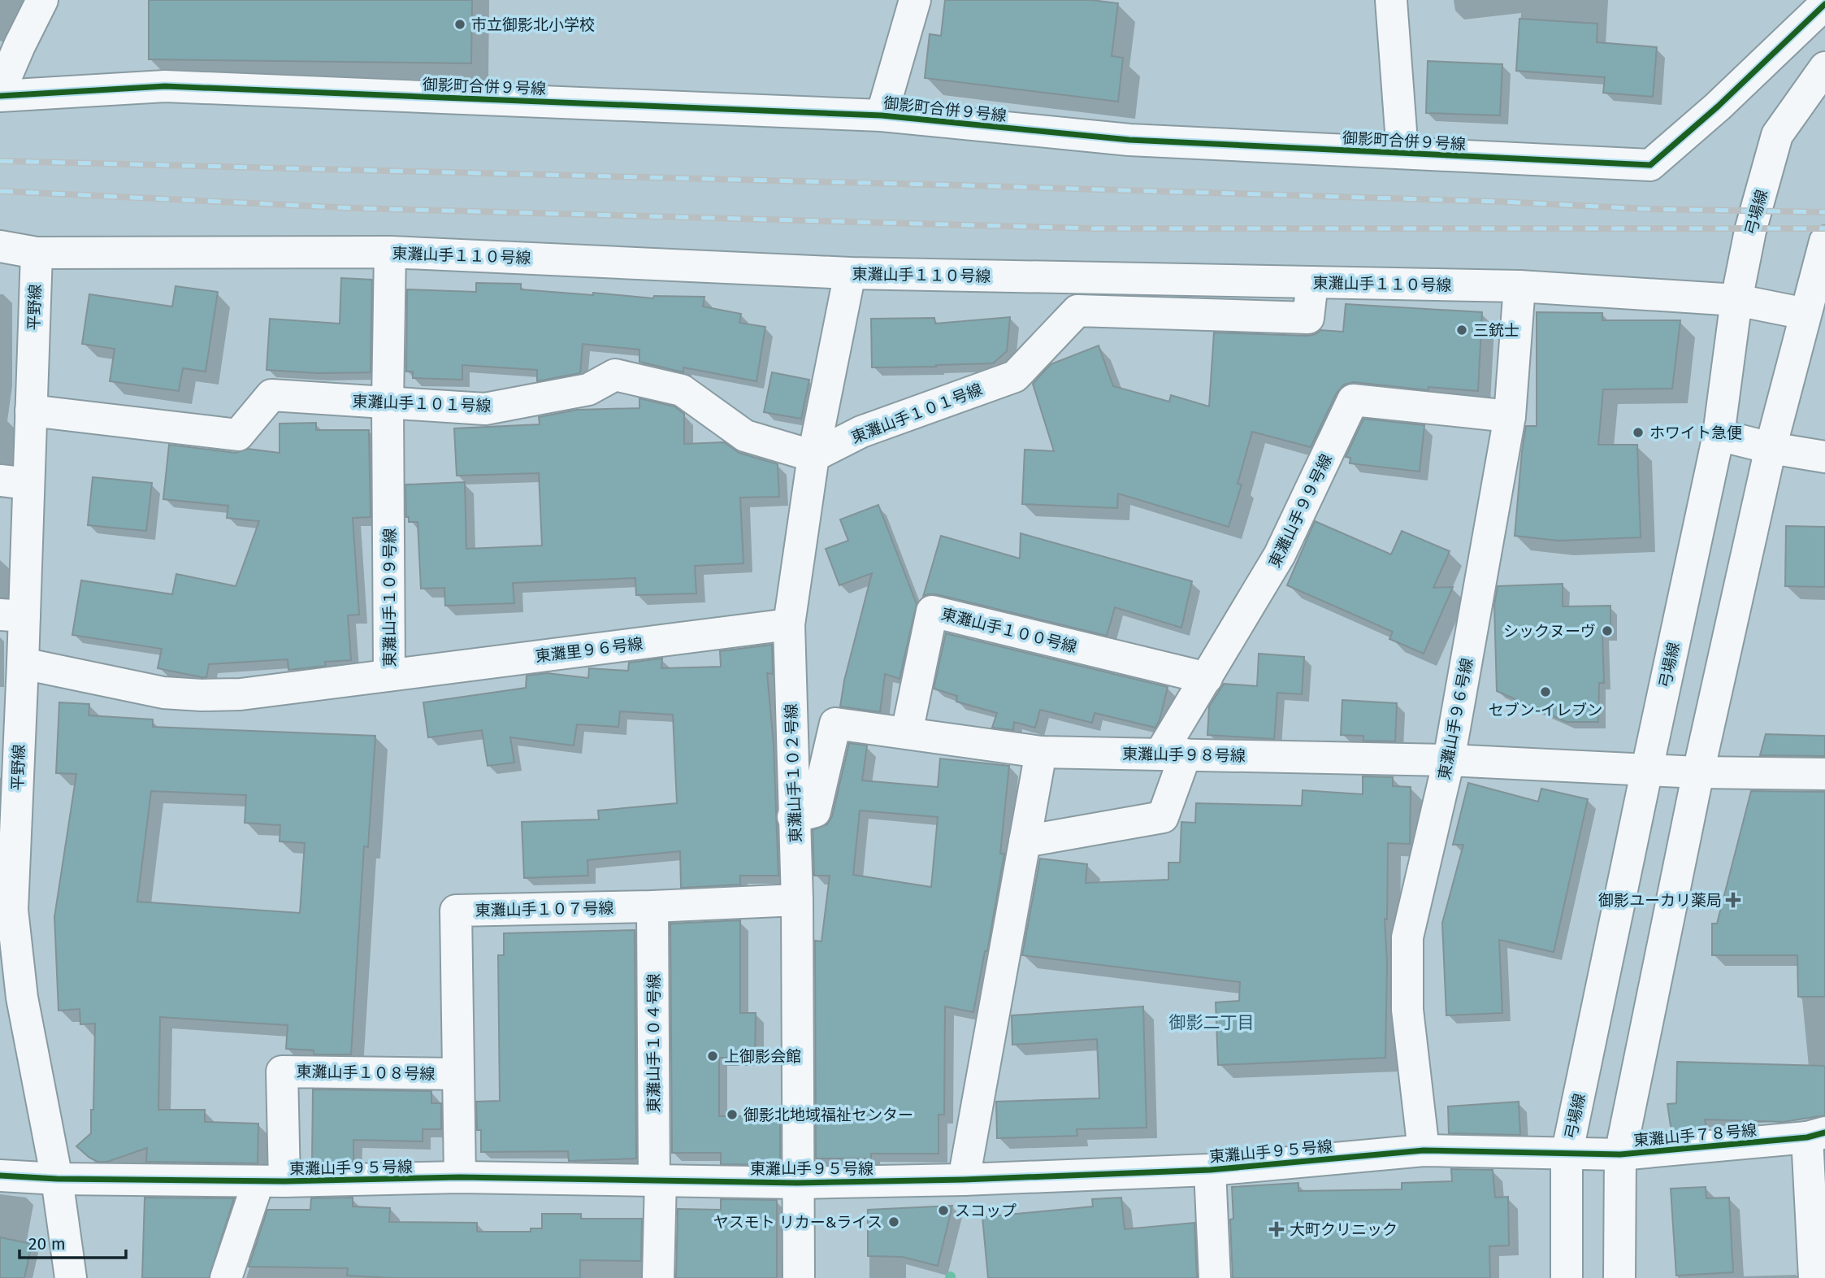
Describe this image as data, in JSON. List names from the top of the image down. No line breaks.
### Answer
{"streets":{"street":["御影町合併９号線","弓場線","東灘山手１１０号線","平野線","東灘山手１０１号線","東灘山手９９号線","東灘山手１０９号線","東灘山手１００号線","東灘里９６号線","東灘山手９６号線","東灘山手９８号線","東灘山手１０２号線","東灘山手１０７号線","東灘山手１０４号線","東灘山手１０８号線","東灘山手７８号線","東灘山手９５号線"]},"crossings":[["弓場線","東灘山手１１０号線"],["弓場線","東灘山手９８号線"],["弓場線","東灘山手７８号線"],["弓場線","東灘山手９５号線"],["東灘山手１１０号線","平野線"],["東灘山手１１０号線","東灘山手１０１号線"],["東灘山手１１０号線","東灘山手１０９号線"],["東灘山手１１０号線","東灘山手９６号線"],["東灘山手１１０号線","東灘山手１０２号線"],["平野線","東灘山手１０１号線"],["平野線","東灘山手１０９号線"],["平野線","東灘山手９５号線"],["東灘山手１０１号線","東灘山手１０９号線"],["東灘山手１０１号線","東灘山手１０２号線"],["東灘山手９９号線","東灘山手１００号線"],["東灘山手９９号線","東灘山手９６号線"],["東灘山手９９号線","東灘山手９８号線"],["東灘山手１０９号線","東灘里９６号線"],["東灘山手１００号線","東灘山手９８号線"],["東灘里９６号線","東灘山手１０２号線"],["東灘山手９６号線","東灘山手９８号線"],["東灘山手９６号線","東灘山手９５号線"],["東灘山手９８号線","東灘山手１０２号線"],["東灘山手１０２号線","東灘山手１０７号線"],["東灘山手１０２号線","東灘山手９５号線"],["東灘山手１０７号線","東灘山手１０４号線"],["東灘山手１０７号線","東灘山手１０８号線"],["東灘山手１０７号線","東灘山手９５号線"],["東灘山手１０４号線","東灘山手９５号線"],["東灘山手１０８号線","東灘山手９５号線"],["東灘山手７８号線","東灘山手９５号線"]],"districts":["御影二丁目"],"places":{"other":["市立御影北小学校","三銃士","ホワイト急便","シックヌーヴ","セブン-イレブン","上御影会館","御影北地域福祉センター","スコップ","ヤスモト リカー&ライス"],"health":["御影ユーカリ薬局","大町クリニック"]},"scale_bar":"20 m"}
